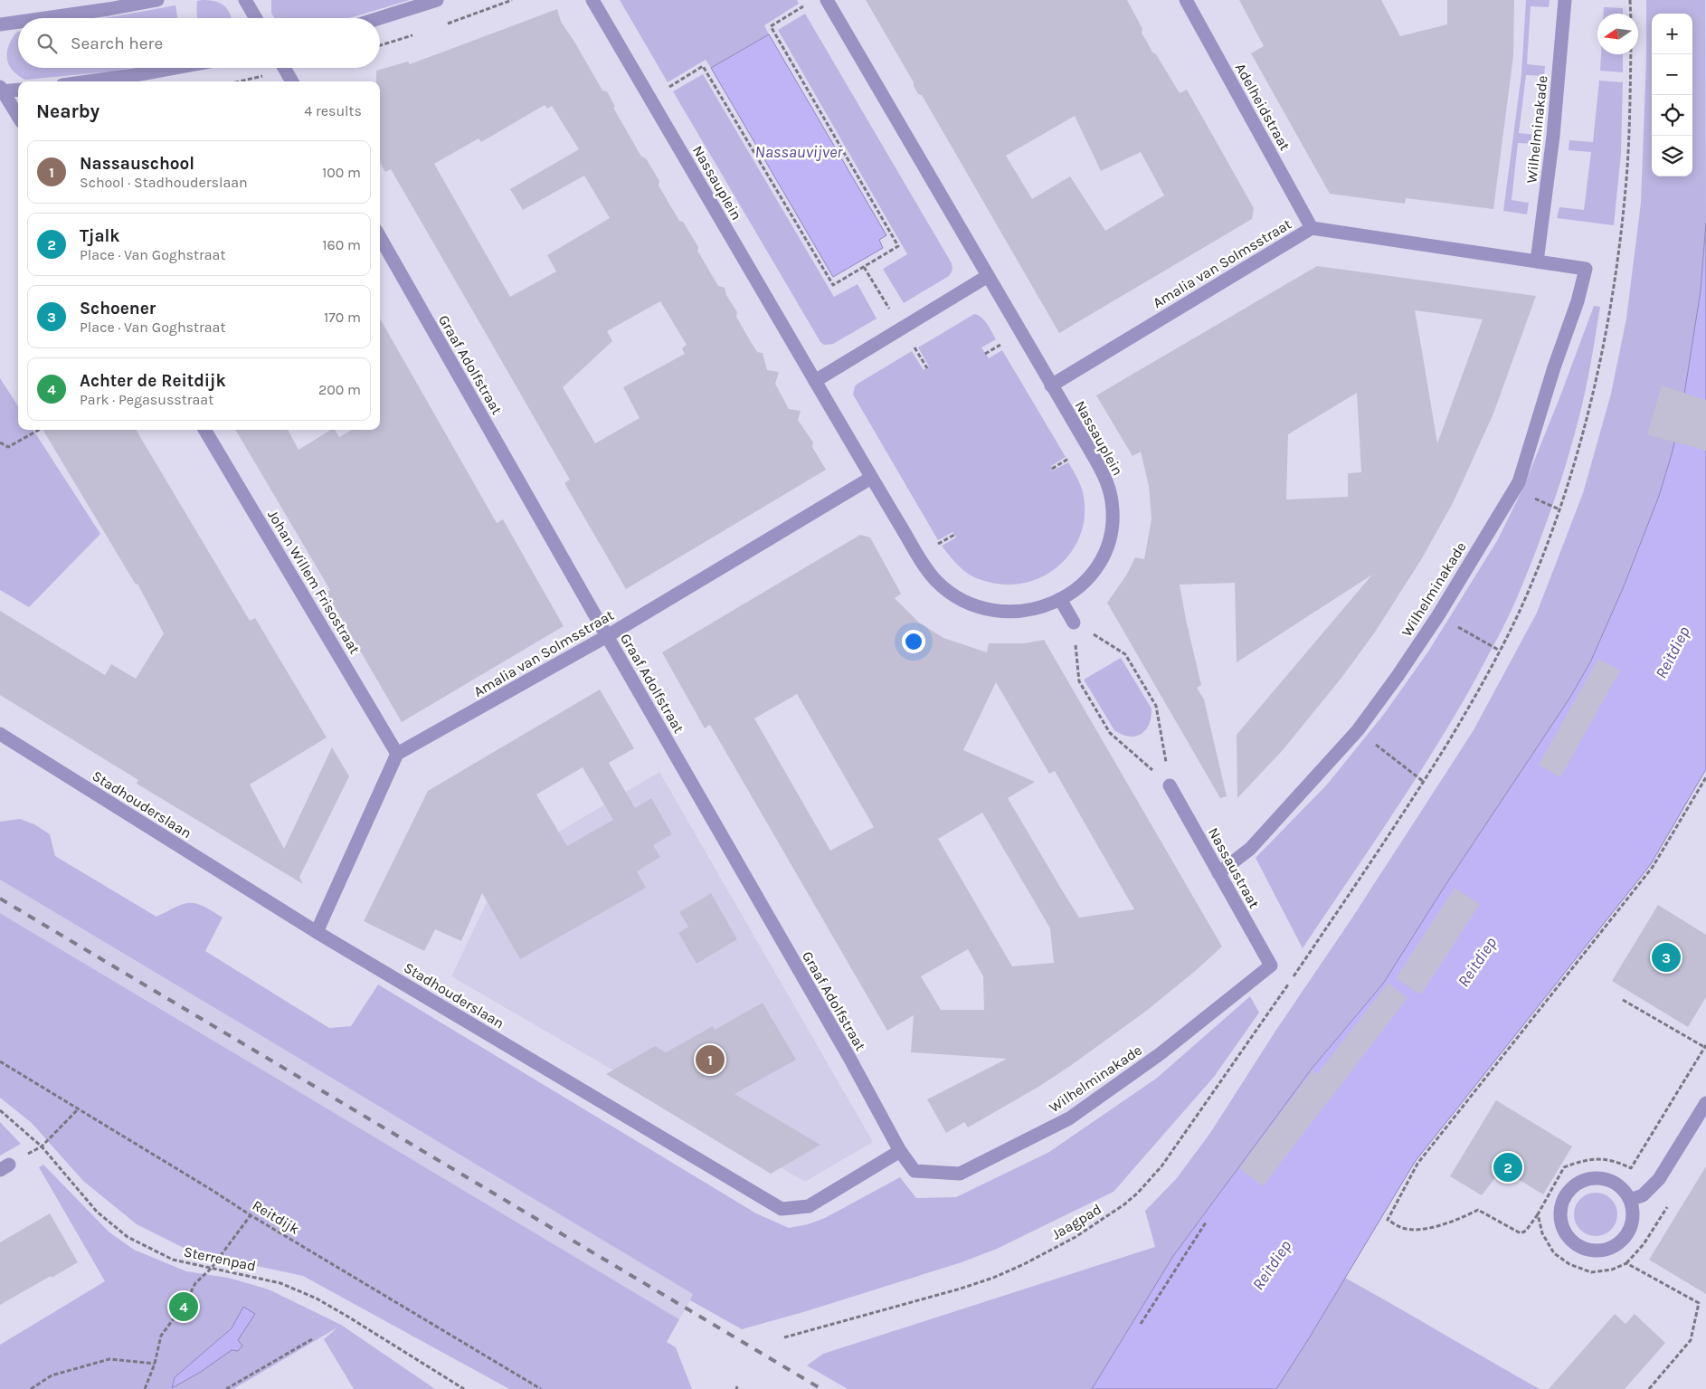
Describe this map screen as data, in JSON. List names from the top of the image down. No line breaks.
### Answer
{"streets":{"street":["Adelheidstraat","Wilhelminakade","Nassauplein","Amalia van Solmsstraat","Graaf Adolfstraat","Johan Willem Frisostraat","Stadhouderslaan","Nassaustraat"],"path":["Reitdijk","Jaagpad","Sterrenpad"]},"crossings":[["Adelheidstraat","Amalia van Solmsstraat"],["Wilhelminakade","Amalia van Solmsstraat"],["Wilhelminakade","Graaf Adolfstraat"],["Wilhelminakade","Stadhouderslaan"],["Wilhelminakade","Nassaustraat"],["Nassauplein","Amalia van Solmsstraat"],["Amalia van Solmsstraat","Graaf Adolfstraat"],["Amalia van Solmsstraat","Johan Willem Frisostraat"],["Graaf Adolfstraat","Stadhouderslaan"]],"water":["Nassauvijver","Reitdiep"],"north":"left","page":{"map_buttons":["+","−"],"search":"Search here","heading":["Nearby","4 results"],"list":[{"mark":"1","name":"Nassauschool","note":"School · Stadhouderslaan","value":"100 m"},{"mark":"2","name":"Tjalk","note":"Place · Van Goghstraat","value":"160 m"},{"mark":"3","name":"Schoener","note":"Place · Van Goghstraat","value":"170 m"},{"mark":"4","name":"Achter de Reitdijk","note":"Park · Pegasusstraat","value":"200 m"}],"pins":["3","1","2","4"]}}
